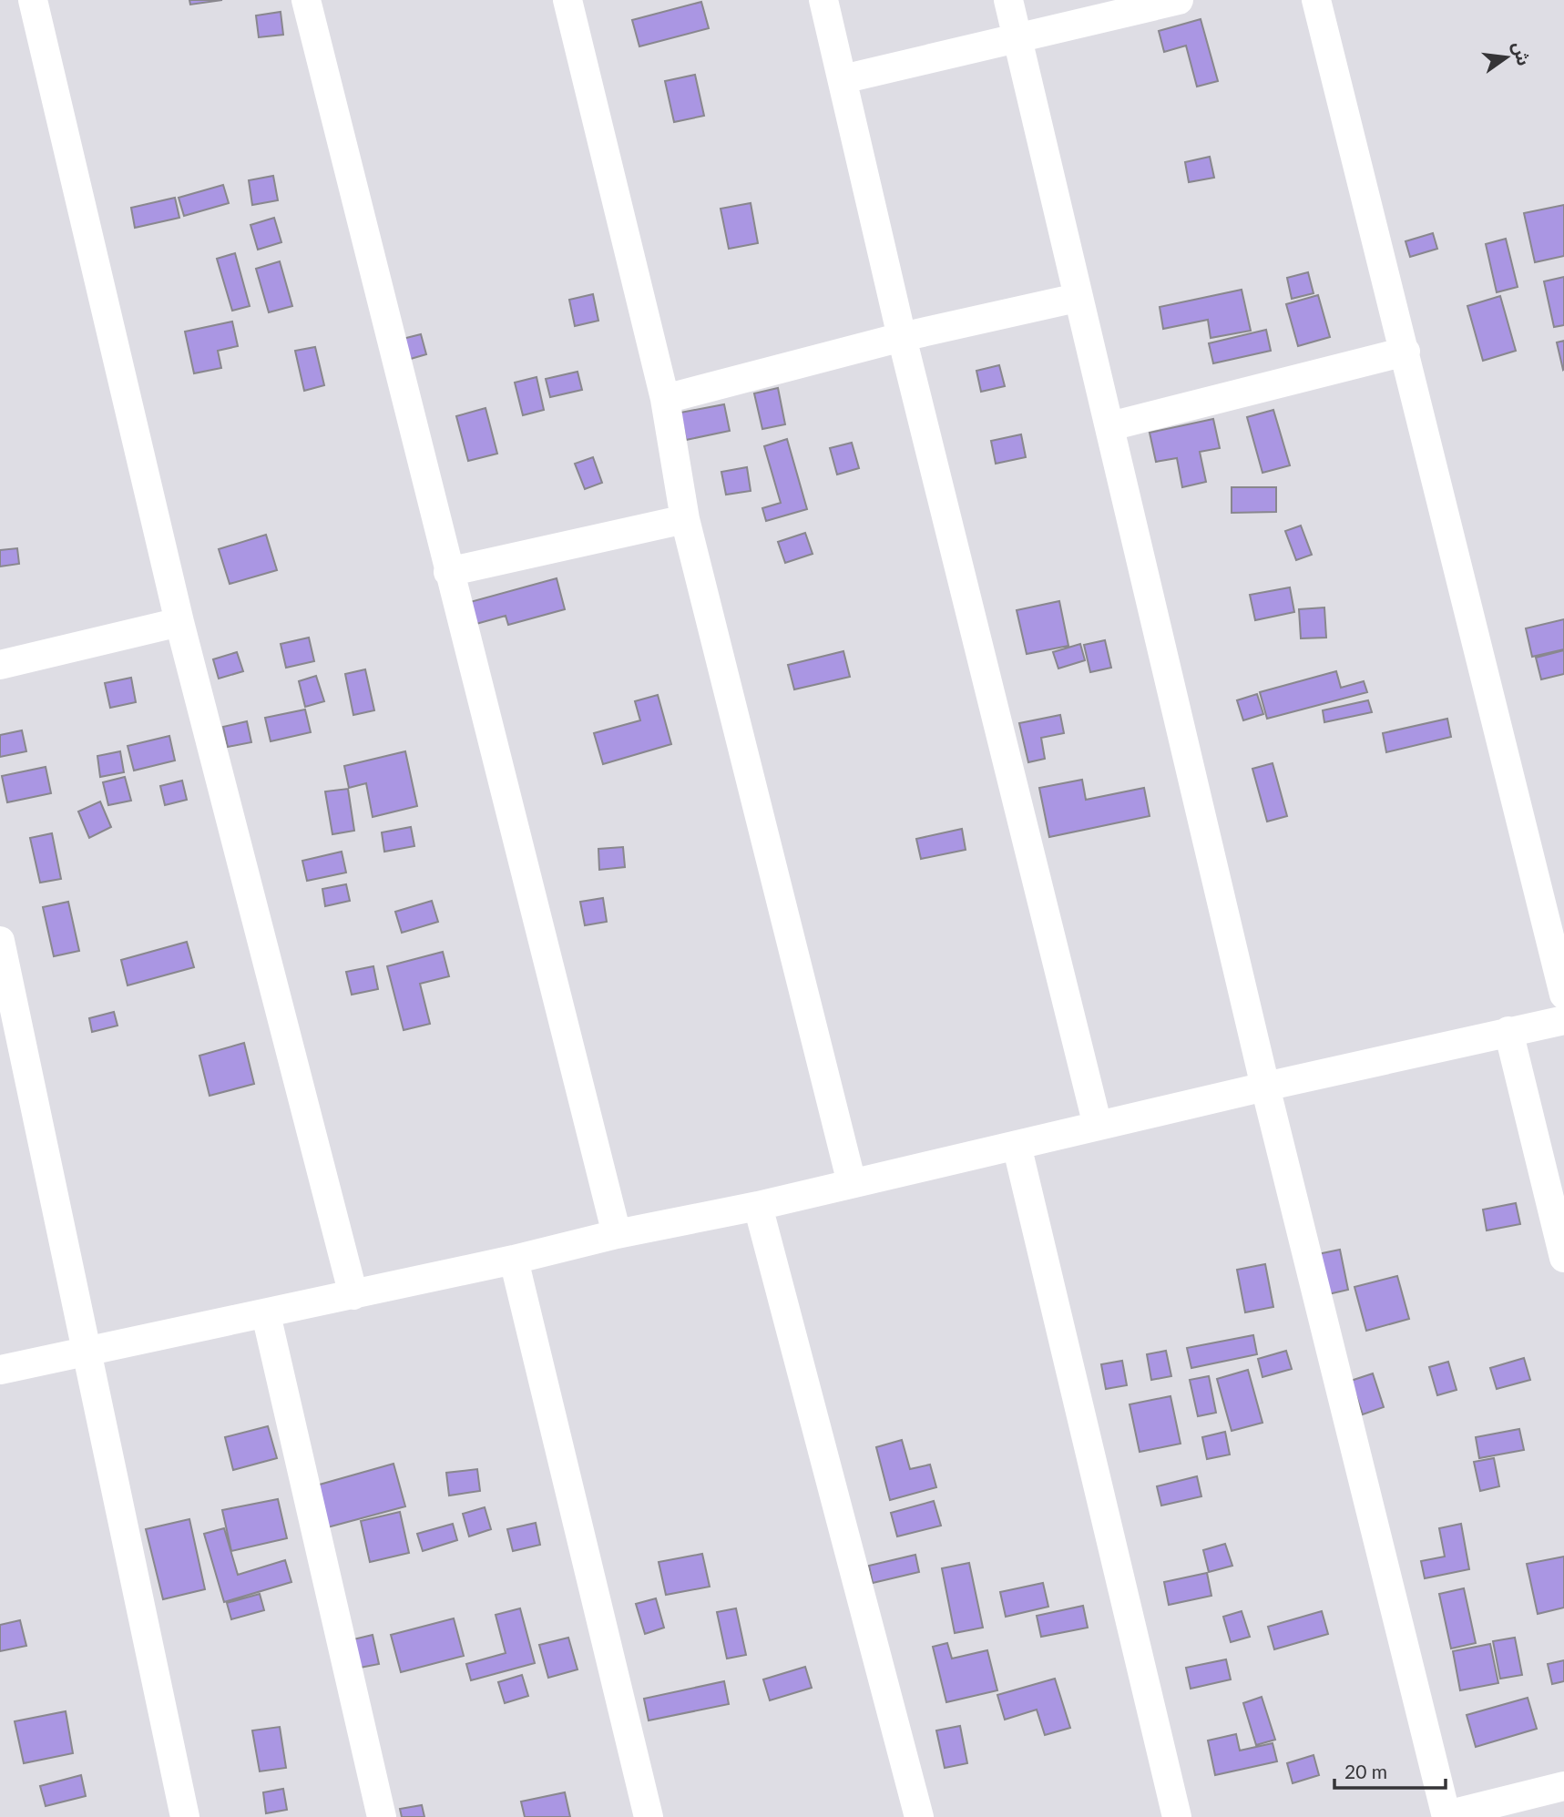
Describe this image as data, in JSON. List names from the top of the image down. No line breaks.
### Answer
{"scale_bar":"20 m","north":"right"}
